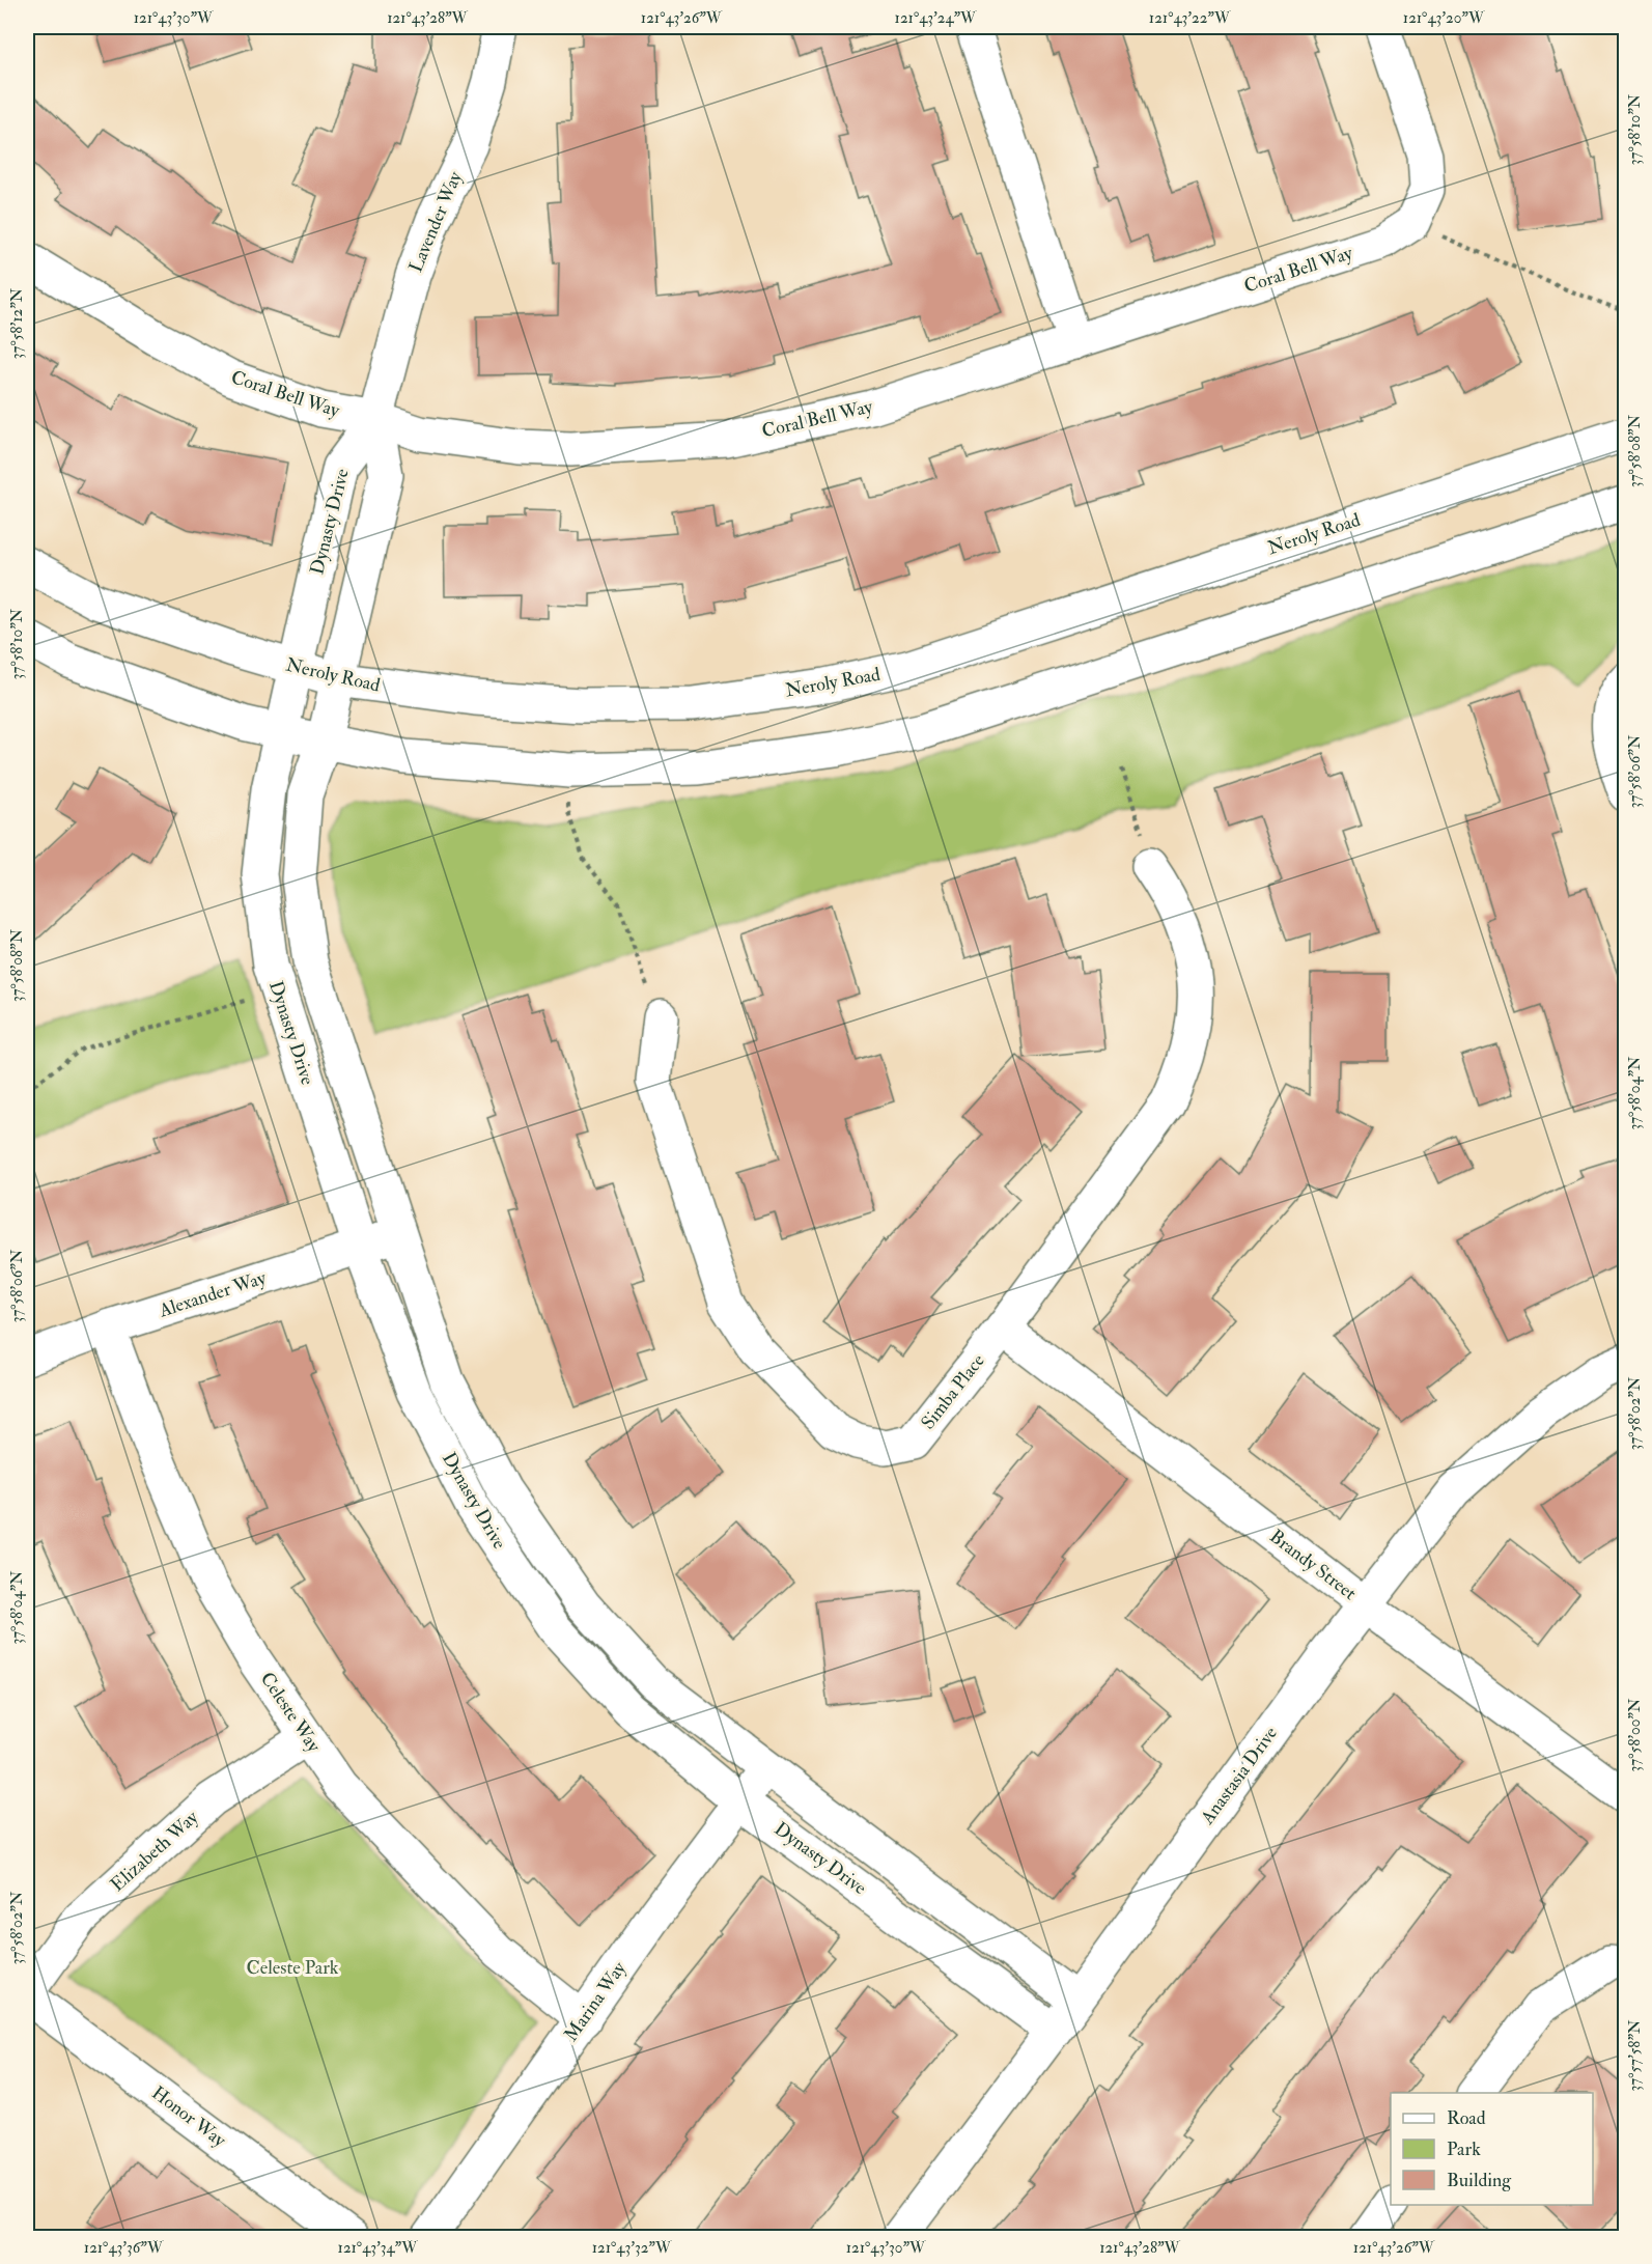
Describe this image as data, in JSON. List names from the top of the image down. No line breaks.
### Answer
{"streets":{"street":["Lavender Way","Coral Bell Way","Dynasty Drive","Neroly Road","Alexander Way","Simba Place","Brandy Street","Celeste Way","Anastasia Drive","Elizabeth Way","Marina Way","Honor Way"]},"crossings":[["Lavender Way","Coral Bell Way"],["Lavender Way","Dynasty Drive"],["Coral Bell Way","Dynasty Drive"],["Dynasty Drive","Neroly Road"],["Dynasty Drive","Alexander Way"],["Dynasty Drive","Anastasia Drive"],["Dynasty Drive","Marina Way"],["Alexander Way","Celeste Way"],["Simba Place","Brandy Street"],["Brandy Street","Anastasia Drive"],["Celeste Way","Elizabeth Way"],["Celeste Way","Marina Way"]],"parks":["Celeste Park"],"legend":["Road","Park","Building"],"coordinates":["121°43'30\"W","121°43'28\"W","121°43'26\"W","121°43'24\"W","121°43'22\"W","121°43'20\"W","37°58'10\"N","37°58'12\"N","37°58'08\"N","37°58'06\"N","37°58'04\"N","37°58'02\"N","37°58'00\"N","37°57'58\"N","121°43'36\"W","121°43'34\"W","121°43'32\"W"]}
